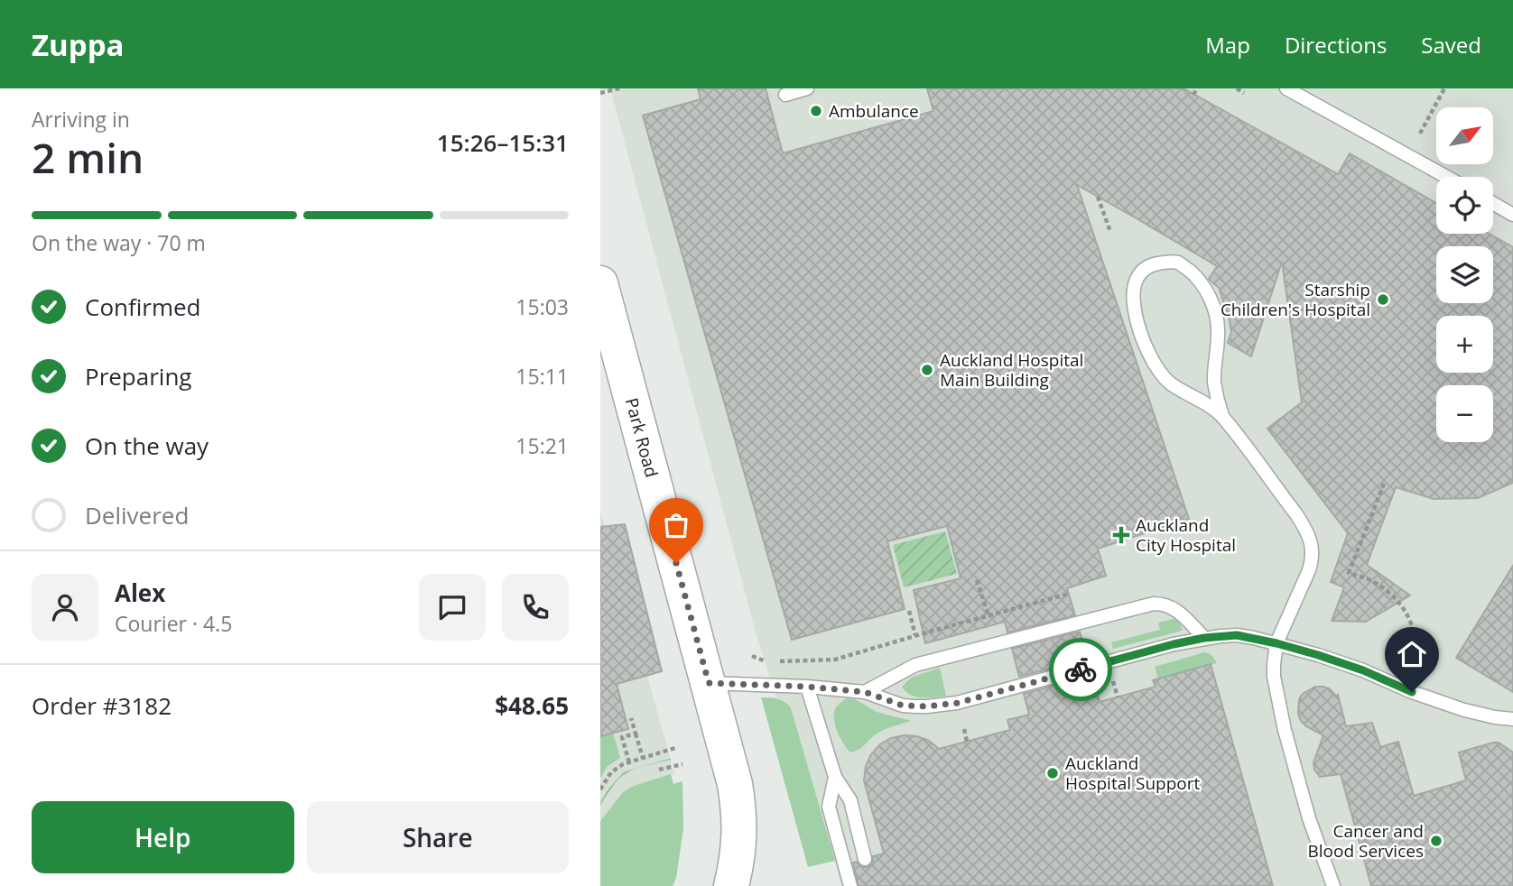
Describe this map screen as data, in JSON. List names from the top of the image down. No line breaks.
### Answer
{"streets":{"main road":["Park Road"]},"places":{"other":["Ambulance","Starship Children's Hospital","Auckland Hospital Main Building","Auckland Hospital Support","Cancer and Blood Services"],"health":["Auckland City Hospital"]},"north":"top right","page":{"header":"Zuppa","nav":["Map","Directions","Saved"],"heading":["2 min","Arriving in","15:26–15:31"],"panel":["Alex","Courier · 4.5","Order #3182","$48.65"],"map_buttons":["+","−"],"bar":"On the way · 70 m","list":[["Confirmed","15:03"],["Preparing","15:11"],["On the way","15:21"],"Delivered"],"buttons":["Help","Share"]}}
